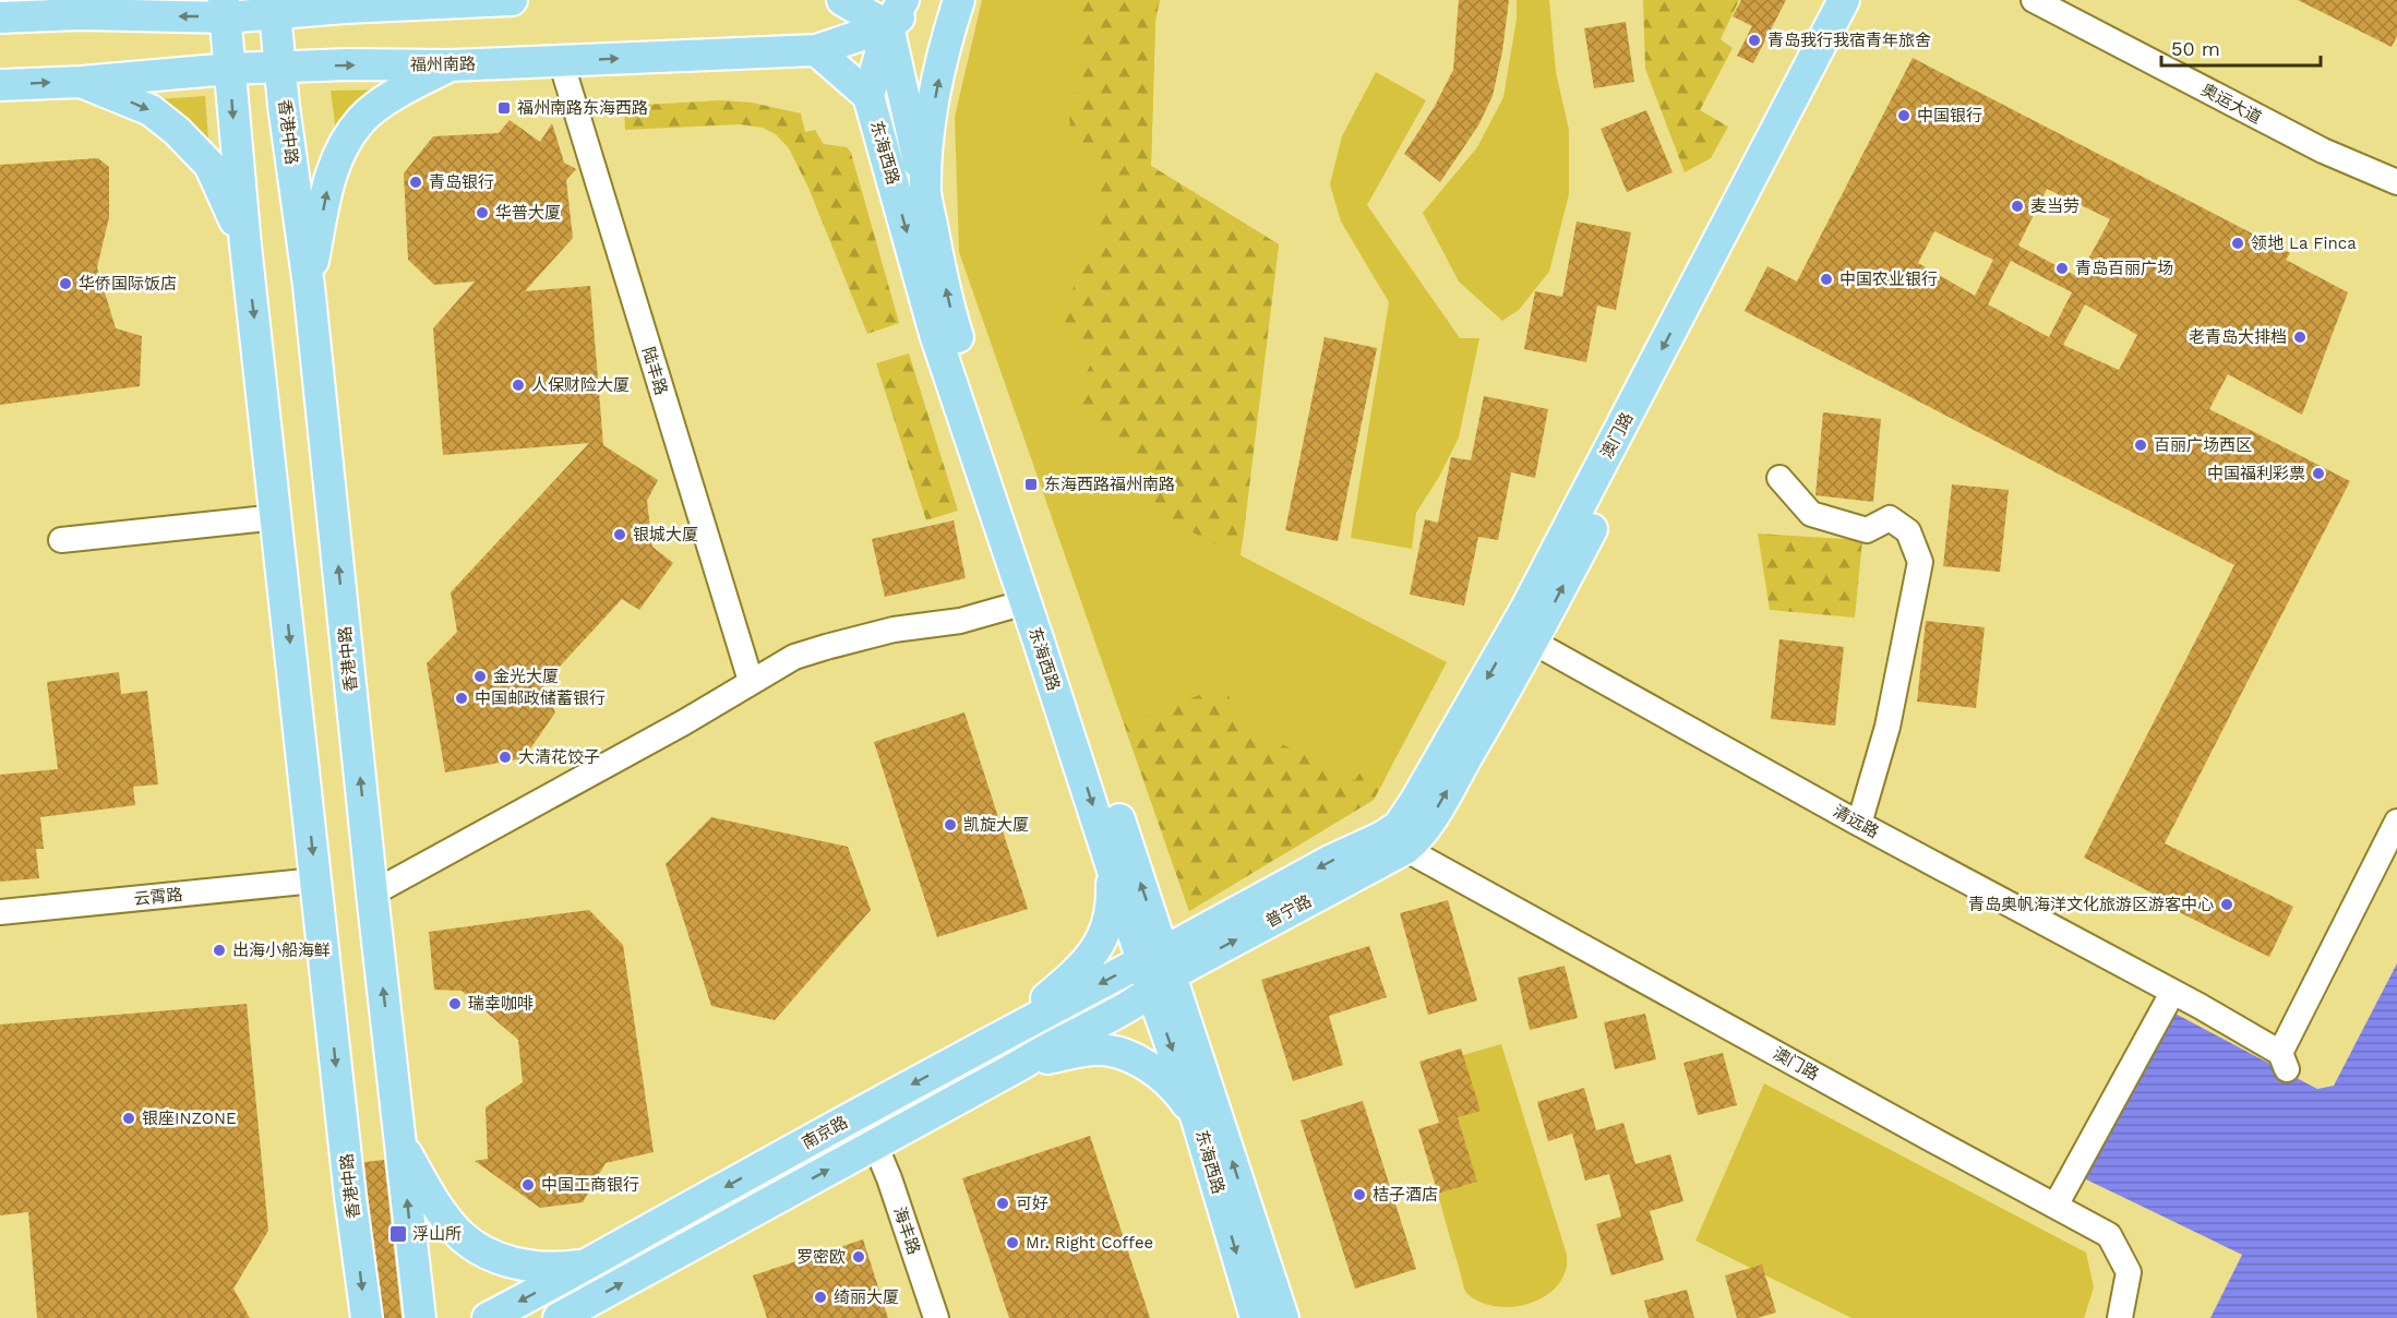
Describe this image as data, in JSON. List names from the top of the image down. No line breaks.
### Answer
{"streets":{"main road":["福州南路","香港中路","东海西路","澳门路","普宁路","南京路"],"street":["奥运大道","陆丰路","清远路","云霄路","海丰路"]},"crossings":[["福州南路","香港中路"],["福州南路","陆丰路"],["香港中路","云霄路"],["东海西路","普宁路"],["东海西路","南京路"],["澳门路","清远路"],["澳门路","普宁路"],["普宁路","南京路"]],"places":{"other":["青岛我行我宿青年旅舍","中国银行","青岛银行","麦当劳","华普大厦","领地 La Finca","青岛百丽广场","中国农业银行","华侨国际饭店","老青岛大排档","人保财险大厦","百丽广场西区","中国福利彩票","银城大厦","金光大厦","中国邮政储蓄银行","大清花饺子","凯旋大厦","青岛奥帆海洋文化旅游区游客中心","出海小船海鲜","瑞幸咖啡","银座INZONE","中国工商银行","桔子酒店","可好","Mr. Right Coffee","罗密欧","绮丽大厦"],"transit":["福州南路东海西路","东海西路福州南路","浮山所"]},"scale_bar":"50 m"}
